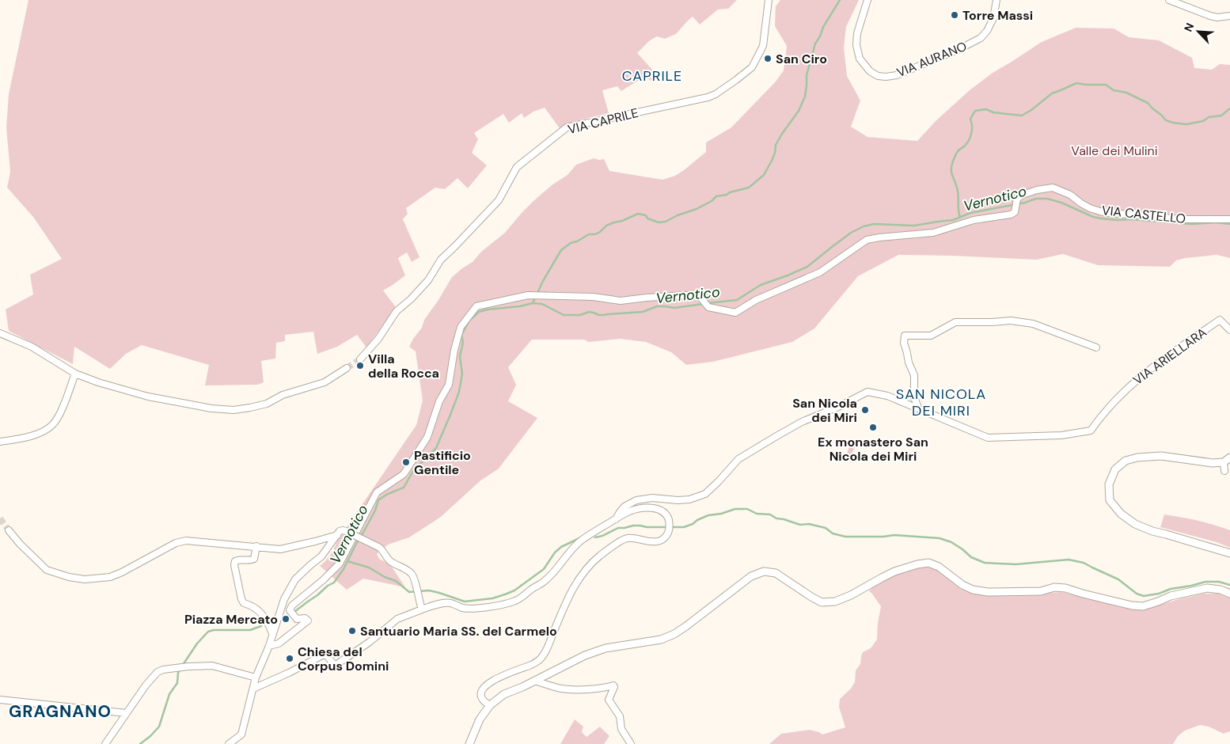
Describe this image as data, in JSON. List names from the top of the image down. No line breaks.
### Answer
{"streets":{"street":["VIA AURANO","VIA CAPRILE","VIA CASTELLO","VIA ARIELLARA"]},"districts":["CAPRILE","SAN NICOLA DEI MIRI","GRAGNANO"],"water":["Vernotico"],"parks":["Valle dei Mulini"],"places":["Torre Massi","San Ciro","Villa della Rocca","San Nicola dei Miri","Ex monastero San Nicola dei Miri","Pastificio Gentile","Piazza Mercato","Santuario Maria SS. del Carmelo","Chiesa del Corpus Domini"],"north":"top left"}
